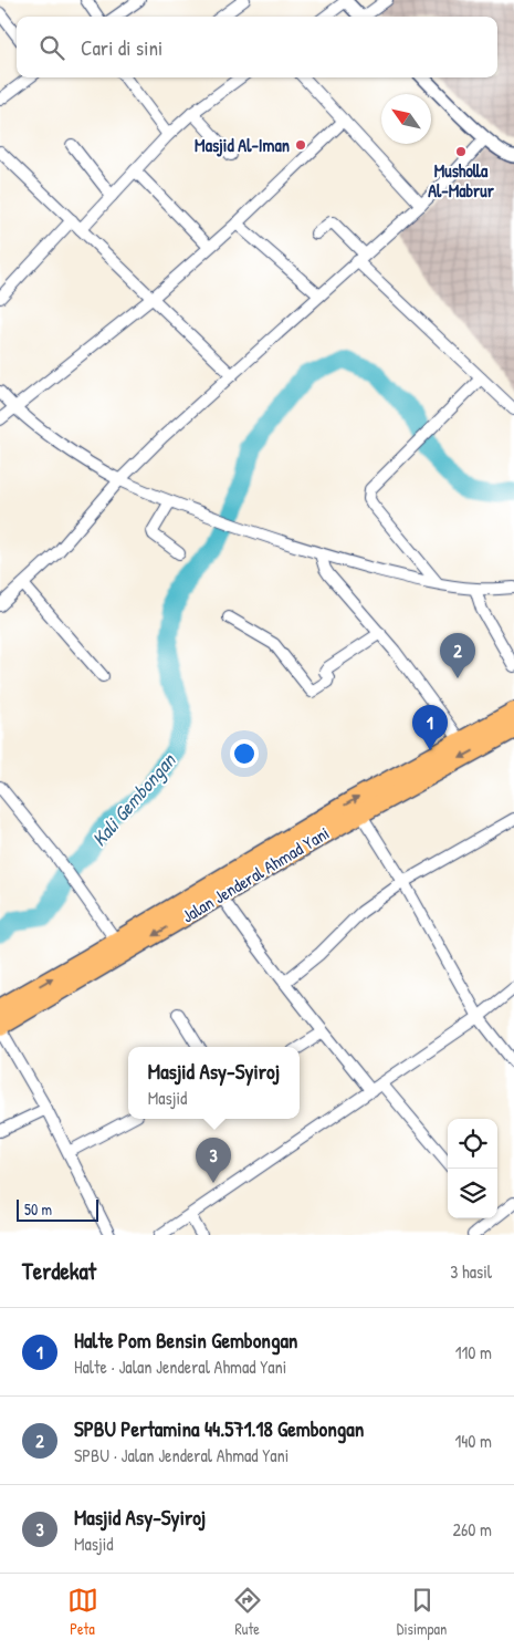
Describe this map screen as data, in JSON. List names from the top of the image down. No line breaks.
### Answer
{"streets":{"highway":["Jalan Jenderal Ahmad Yani"]},"water":["Kali Gembongan"],"places":["Masjid Al-Iman","Musholla Al-Mabrur"],"scale_bar":"50 m","north":"top left","page":{"search":"Cari di sini","pins":["2","1","3"],"popup":["Masjid Asy-Syiroj","Masjid"],"scale":"50 m","heading":["Terdekat","3 hasil"],"list":[{"mark":"1","name":"Halte Pom Bensin Gembongan","note":"Halte · Jalan Jenderal Ahmad Yani","value":"110 m"},{"mark":"2","name":"SPBU Pertamina 44.571.18 Gembongan","note":"SPBU · Jalan Jenderal Ahmad Yani","value":"140 m"},{"mark":"3","name":"Masjid Asy-Syiroj","note":"Masjid","value":"260 m"}],"nav":["Peta","Rute","Disimpan"]}}
